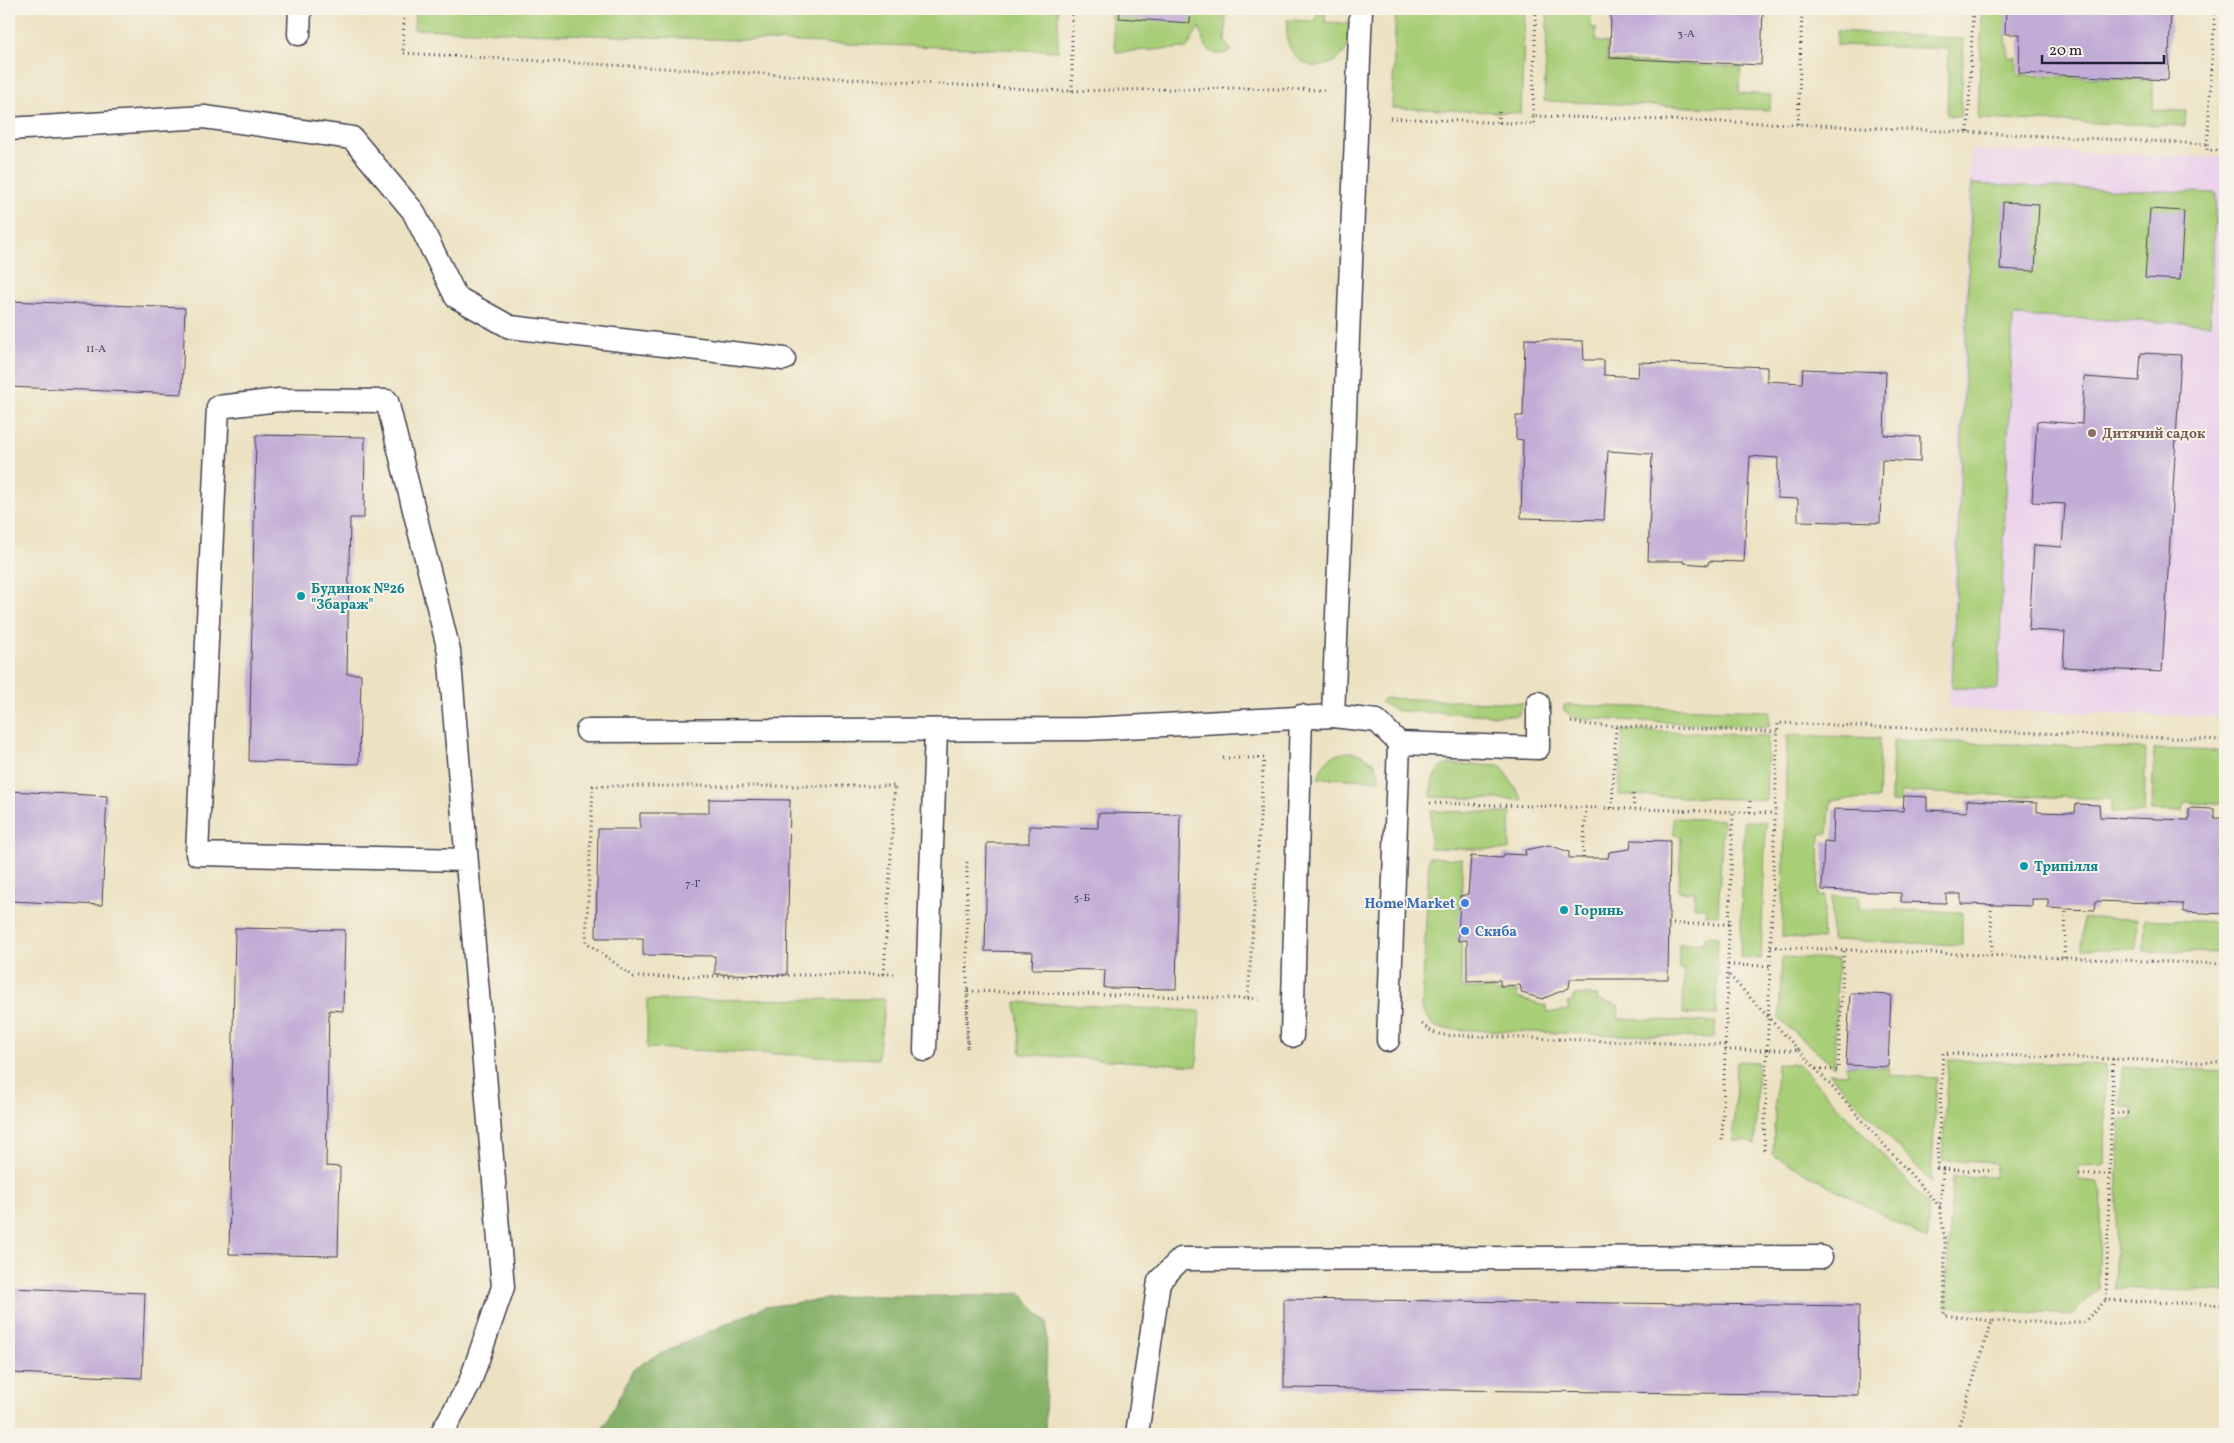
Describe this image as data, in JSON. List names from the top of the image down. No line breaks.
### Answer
{"places":["Дитячий садок","Будинок №26 \"Збараж\"","Трипілля","Home Market","Горинь","Скиба"],"house_numbers":["3-А","11-А","7-Г","5-Б"],"scale_bar":"20 m"}
